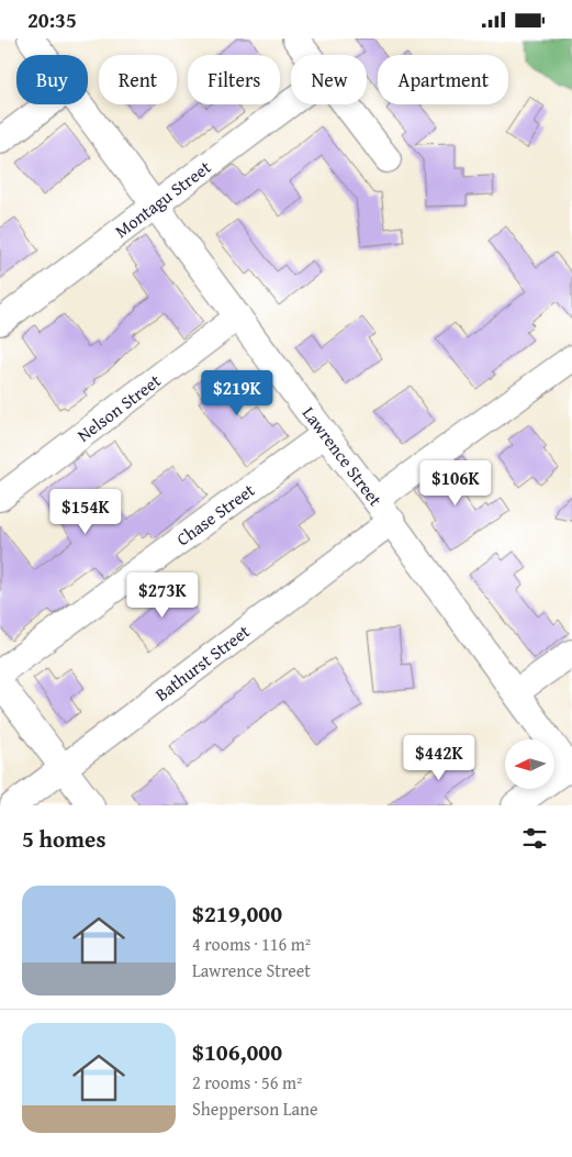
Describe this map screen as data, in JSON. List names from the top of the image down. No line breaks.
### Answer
{"streets":{"street":["Montagu Street","Nelson Street","Lawrence Street","Chase Street","Bathurst Street"]},"crossings":[["Montagu Street","Lawrence Street"],["Nelson Street","Lawrence Street"],["Lawrence Street","Chase Street"],["Lawrence Street","Bathurst Street"]],"north":"left","page":{"status":"20:35","chip":["Buy","Rent","Filters","New","Apartment"],"price":["$219K","$106K","$154K","$273K","$442K"],"heading":"5 homes","list":[{"name":"$219,000","note":"4 rooms · 116 m² · Lawrence Street"},{"name":"$106,000","note":"2 rooms · 56 m² · Shepperson Lane"}]}}
